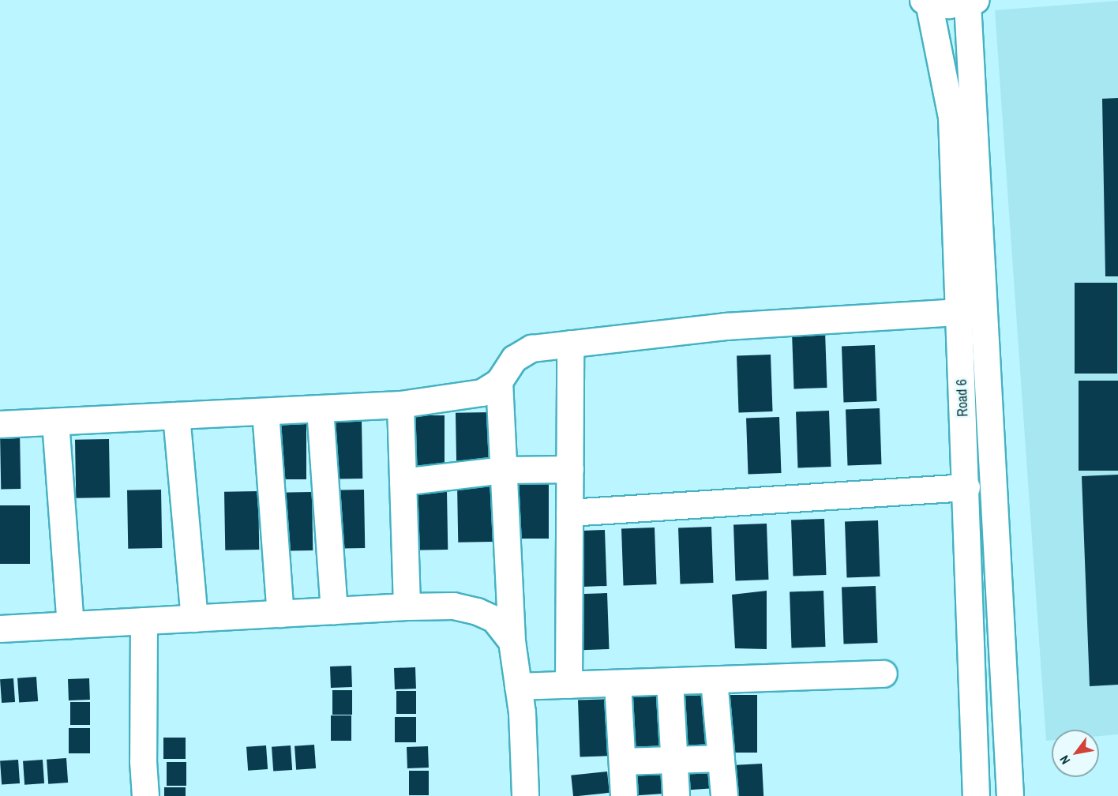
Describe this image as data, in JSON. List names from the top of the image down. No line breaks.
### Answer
{"streets":{"street":["Road 6"]},"north":"bottom left"}
